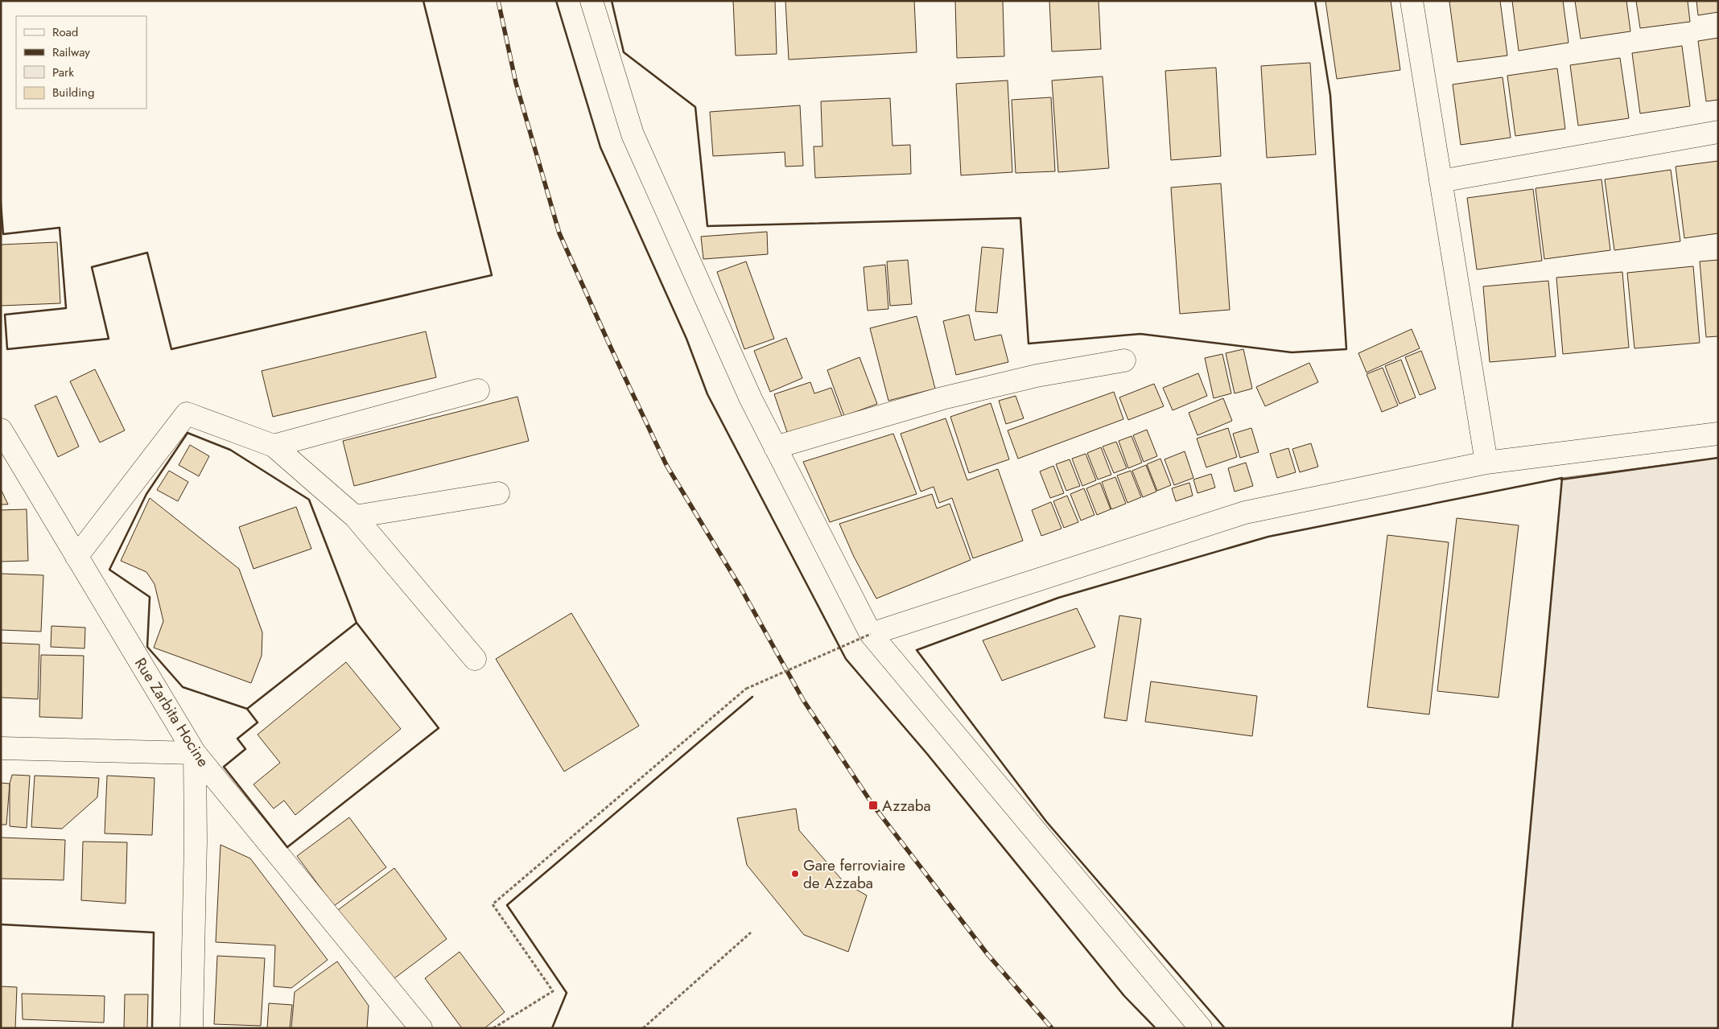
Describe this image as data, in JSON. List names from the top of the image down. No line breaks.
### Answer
{"streets":{"street":["Rue Zarbita Hocine"]},"places":{"transit":["Azzaba"],"other":["Gare ferroviaire de Azzaba"]},"legend":["Road","Railway","Park","Building"]}
